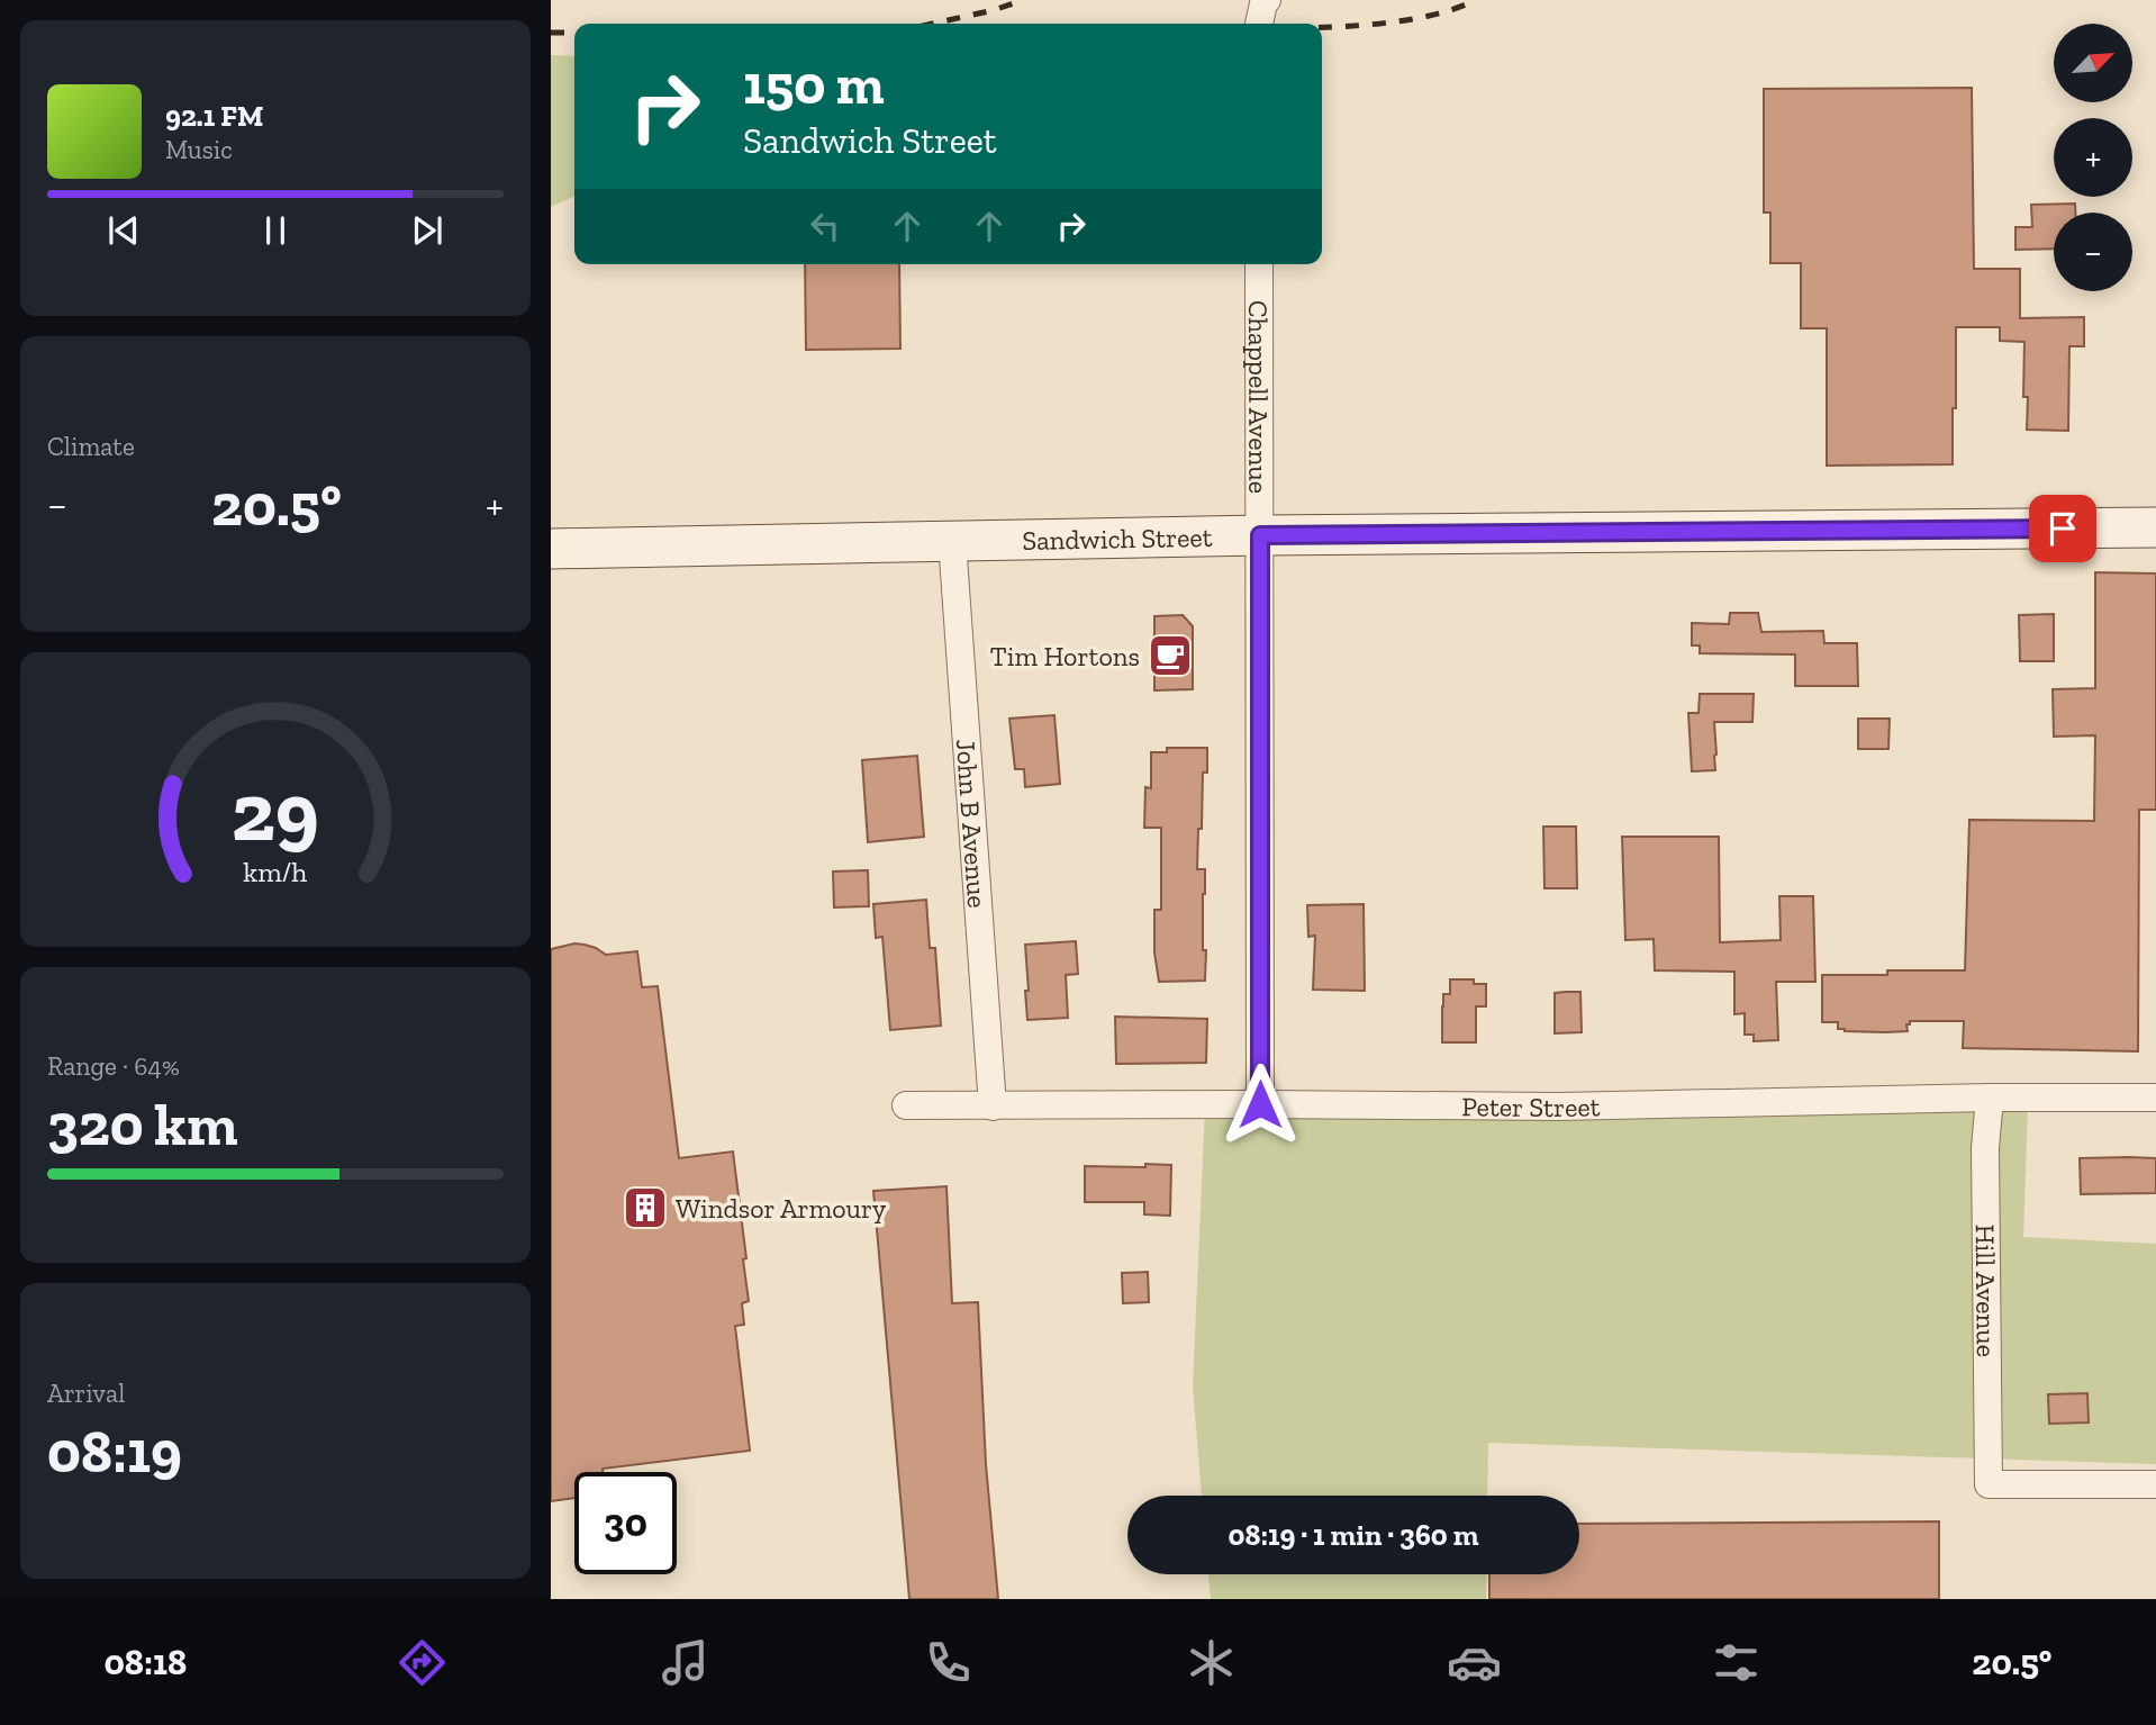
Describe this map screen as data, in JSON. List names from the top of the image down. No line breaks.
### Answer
{"streets":{"main road":["Sandwich Street"],"street":["Chappell Avenue","John B Avenue","Peter Street","Hill Avenue"]},"crossings":[["Chappell Avenue","Sandwich Street"],["Chappell Avenue","Peter Street"],["Sandwich Street","John B Avenue"],["John B Avenue","Peter Street"],["Peter Street","Hill Avenue"]],"places":{"cafe":["Tim Hortons"],"building":["Windsor Armoury"]},"north":"top right","page":{"map_buttons":["+","−"],"turn":["150 m","Sandwich Street"],"song":["92.1 FM","Music"],"tile":["Climate",["Range · 64%","320 km"],["Arrival","08:19"]],"heat":["−","20.5°","+"],"limit":"30","trip":"08:19 · 1 min · 360 m","tabs":["08:18","20.5°"],"gauge":["29","km/h"]}}
